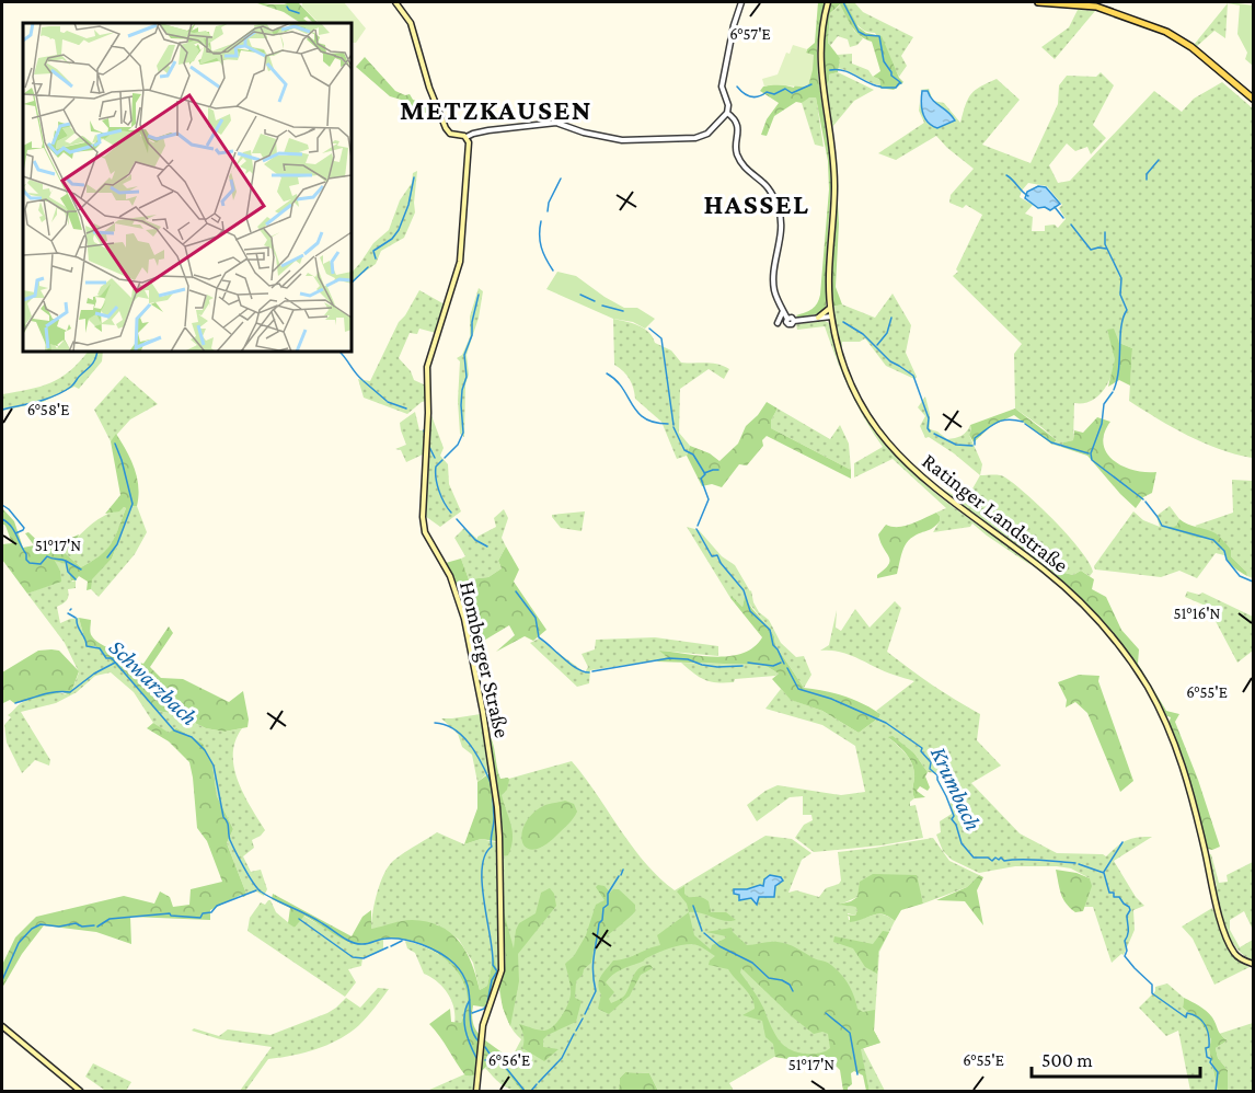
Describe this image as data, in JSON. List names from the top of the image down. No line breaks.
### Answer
{"streets":{"main road":["Ratinger Landstraße","Homberger Straße"]},"districts":["METZKAUSEN","HASSEL"],"water":["Schwarzbach","Krumbach"],"scale_bar":"500 m","coordinates":["6°57'E","6°58'E","51°17'N","51°16'N","6°55'E","6°56'E"]}
